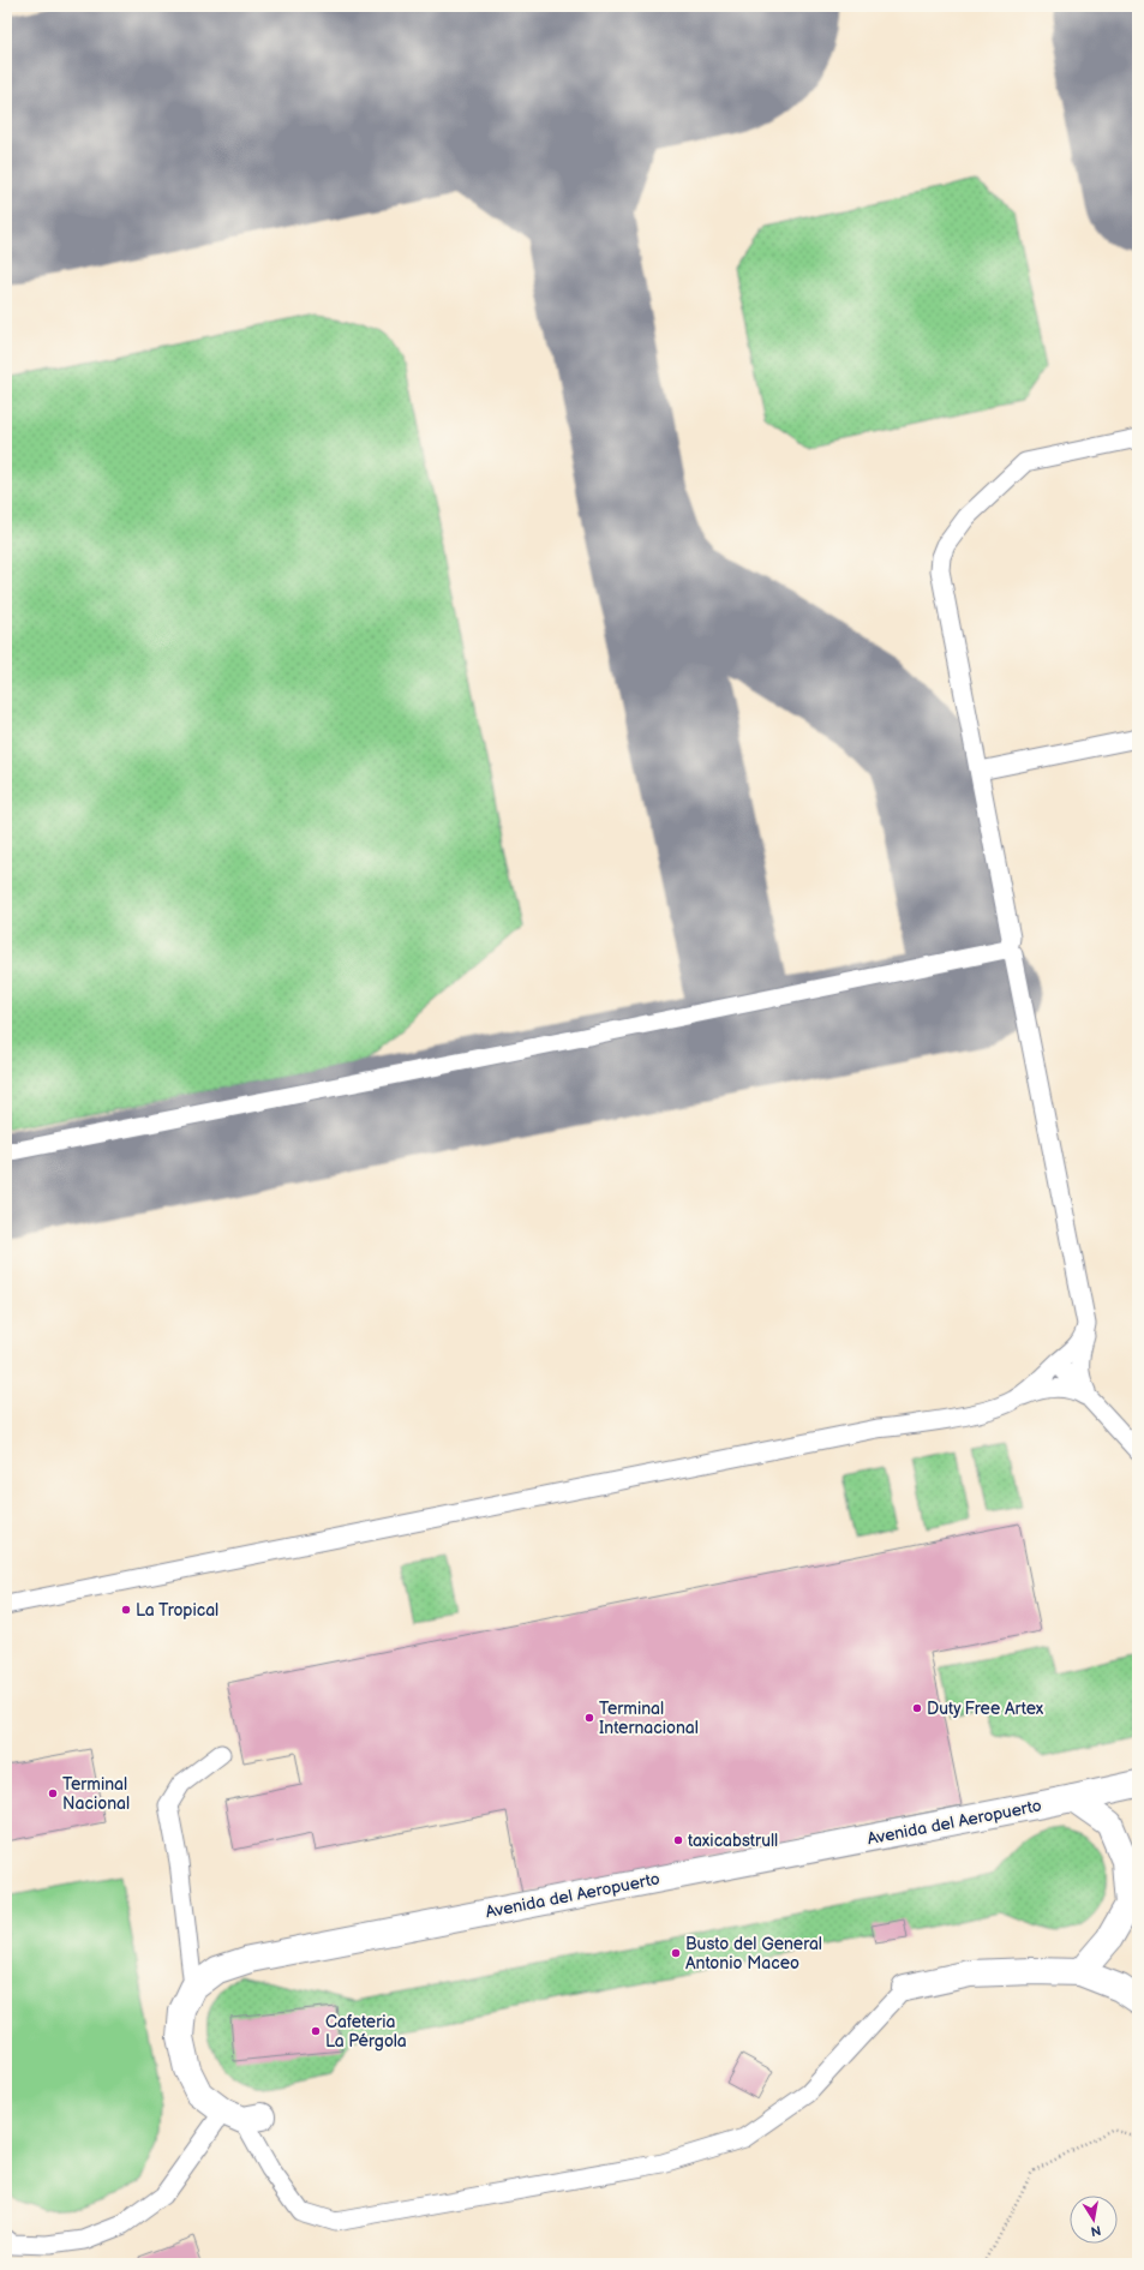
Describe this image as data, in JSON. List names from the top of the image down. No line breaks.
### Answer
{"streets":{"main road":["Avenida del Aeropuerto"]},"places":["La Tropical","Duty Free Artex","Terminal Internacional","Terminal Nacional","taxicabstrull","Busto del General Antonio Maceo","Cafeteria La Pérgola"],"north":"bottom"}
